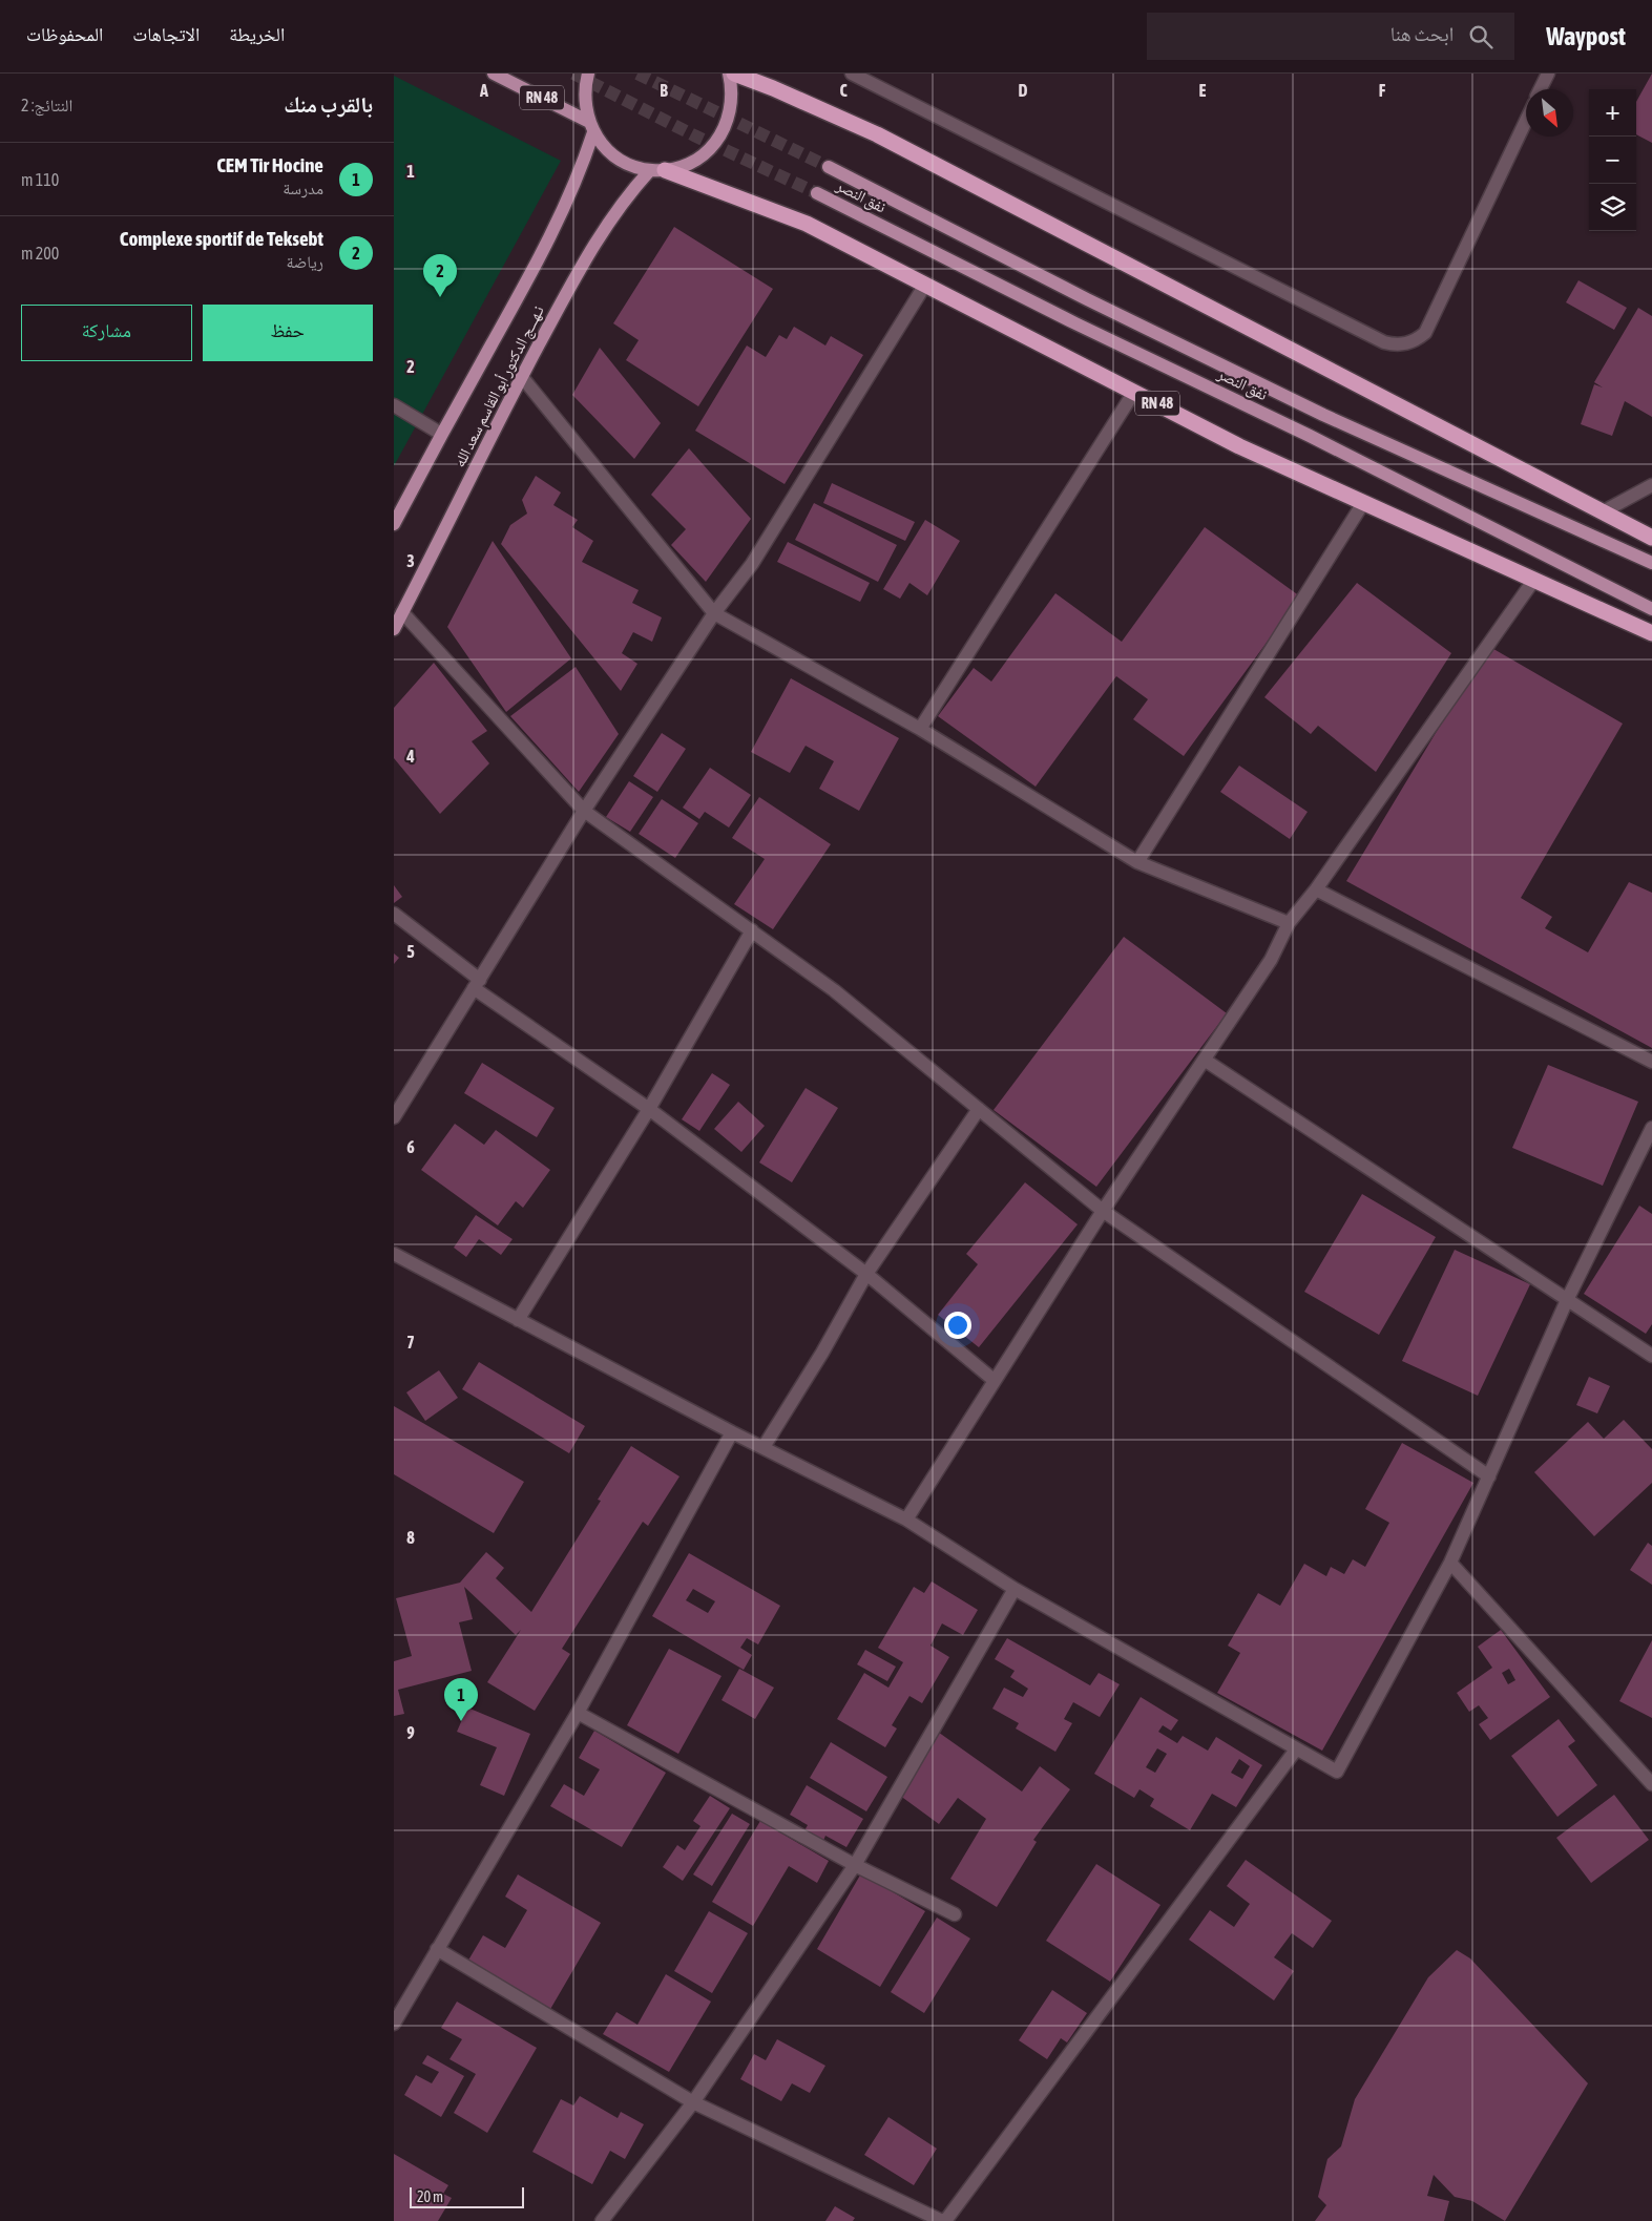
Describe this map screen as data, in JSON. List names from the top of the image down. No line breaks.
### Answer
{"streets":{"highway":["RN 48"],"main road":["نفق النصر","نـهـــج الدكتور أبو القاسم سعد الله"]},"crossings":[["RN 48","نـهـــج الدكتور أبو القاسم سعد الله"]],"scale_bar":"20 m","north":"bottom right","page":{"header":"Waypost","search":"ابحث هنا","nav":["الخريطة","الاتجاهات","المحفوظات"],"heading":["بالقرب منك","النتائج: 2"],"map_buttons":["+","−"],"list":[{"mark":"1","name":"CEM Tir Hocine","note":"مدرسة","value":"110 m"},{"mark":"2","name":"Complexe sportif de Teksebt","note":"رياضة","value":"200 m"}],"pins":["2","1"],"buttons":["حفظ","مشاركة"],"scale":"20 m"},"grid":{"columns":["A","B","C","D","E","F"],"rows":["1","2","3","4","5","6","7","8","9"]}}
